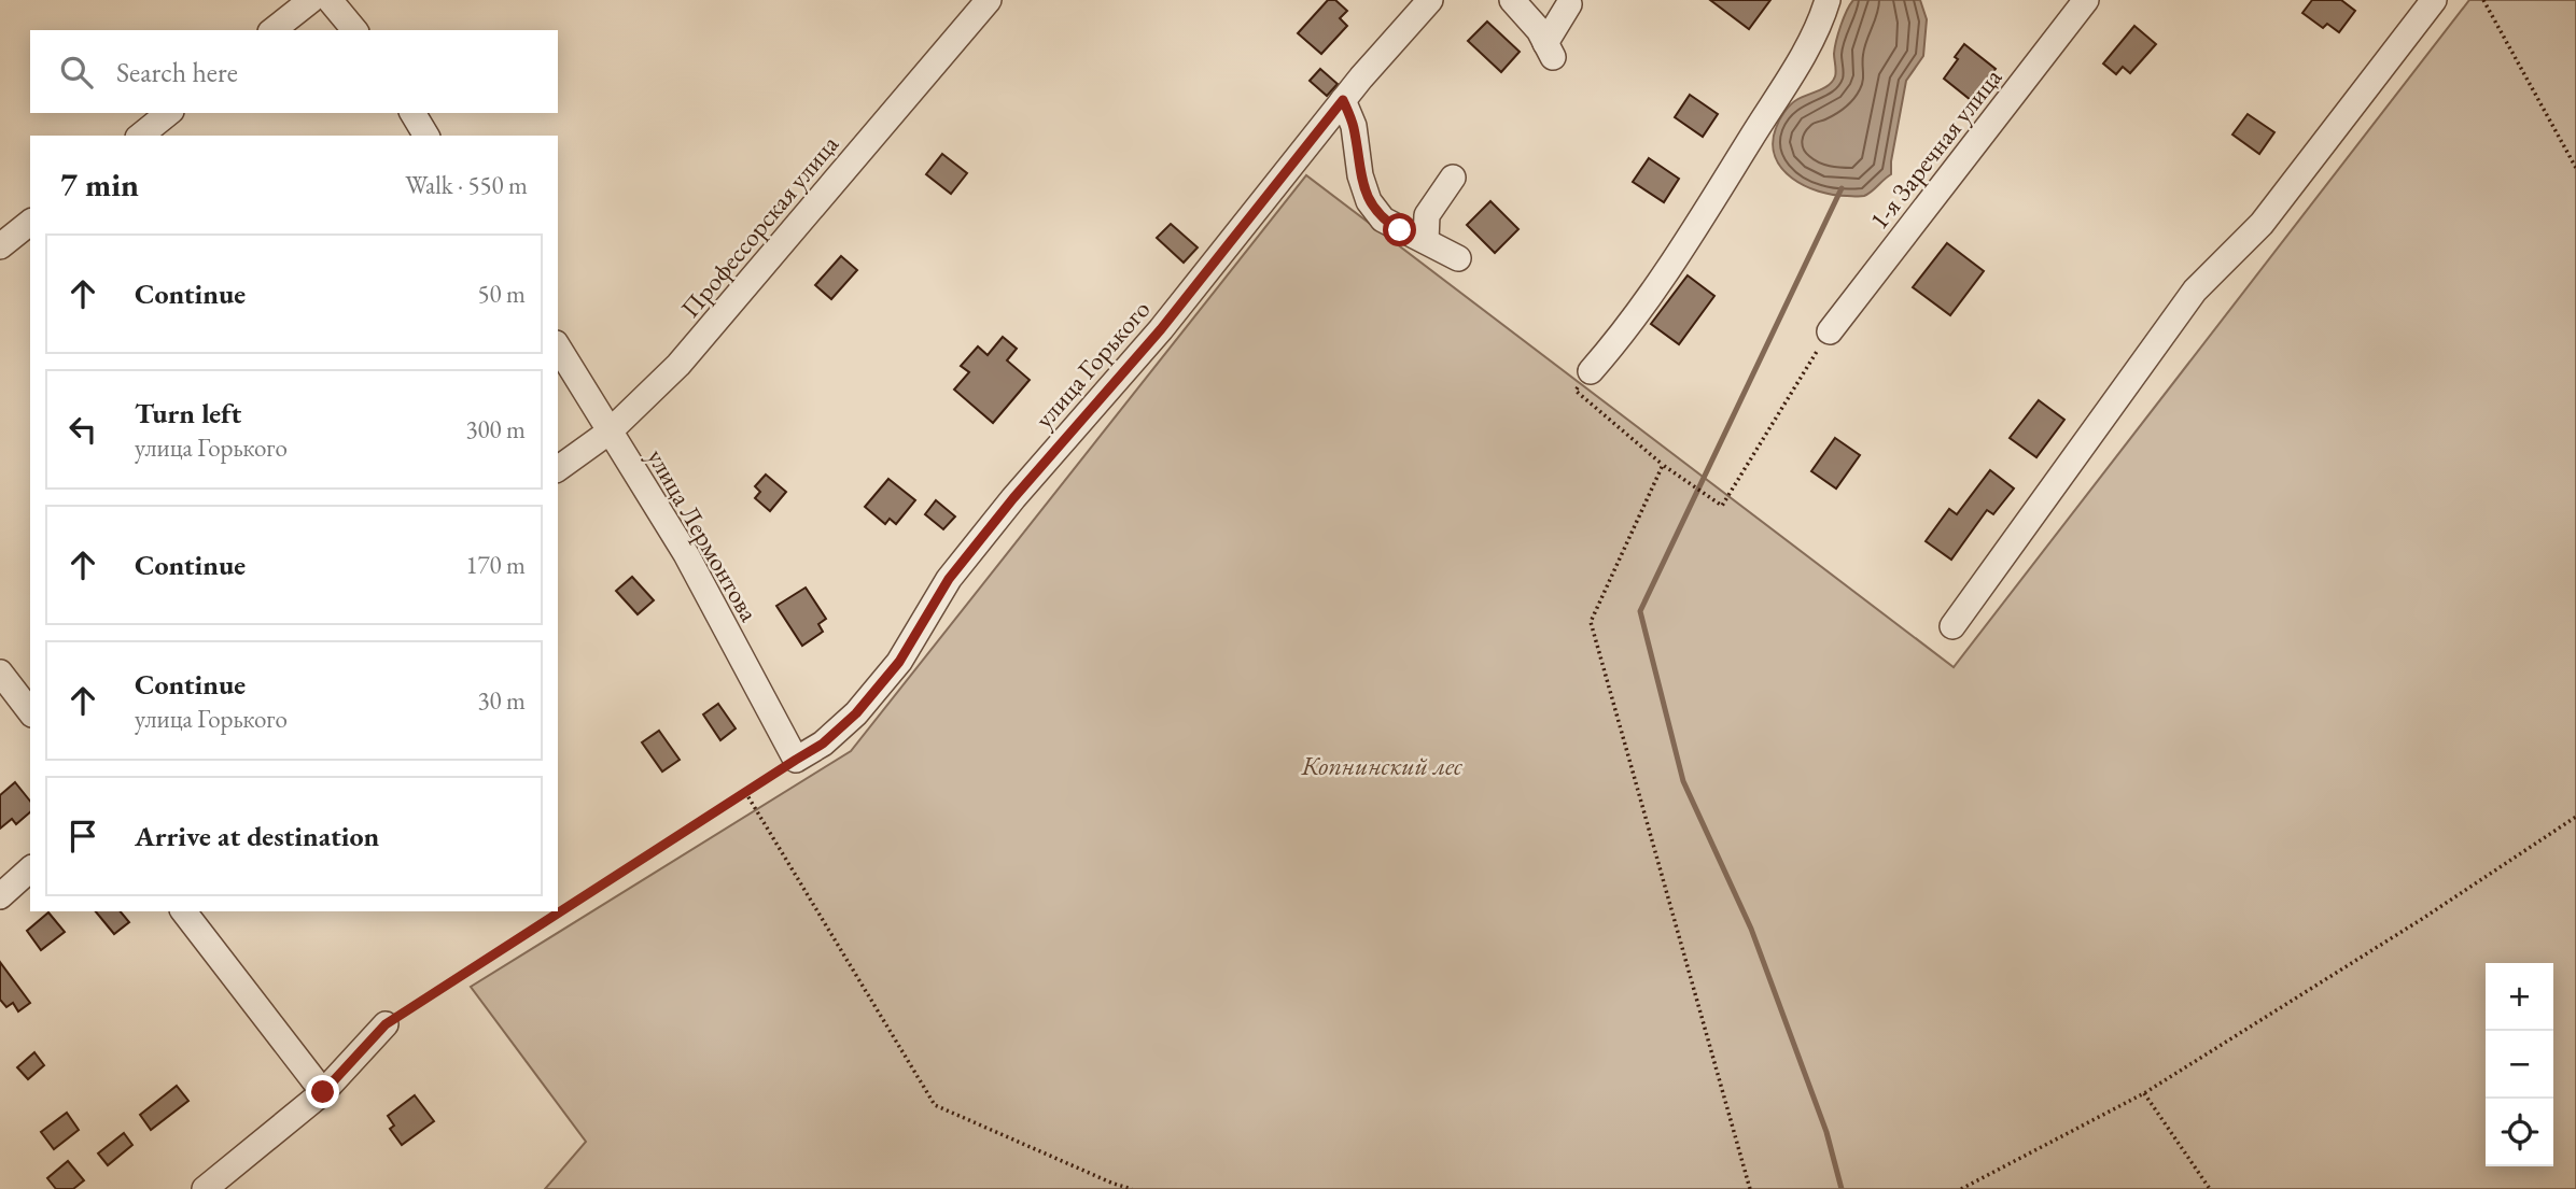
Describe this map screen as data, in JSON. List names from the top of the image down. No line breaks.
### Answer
{"streets":{"street":["1-я Заречная улица","Профессорская улица","улица Горького","улица Лермонтова"]},"crossings":[["Профессорская улица","улица Лермонтова"],["улица Горького","улица Лермонтова"]],"parks":["Копнинский лес"],"page":{"search":"Search here","heading":["7 min","Walk · 550 m"],"list":[["Continue","50 m"],["Turn left","улица Горького","300 m"],["Continue","170 m"],["Continue","улица Горького","30 m"],"Arrive at destination"],"map_buttons":["+","−"]}}
